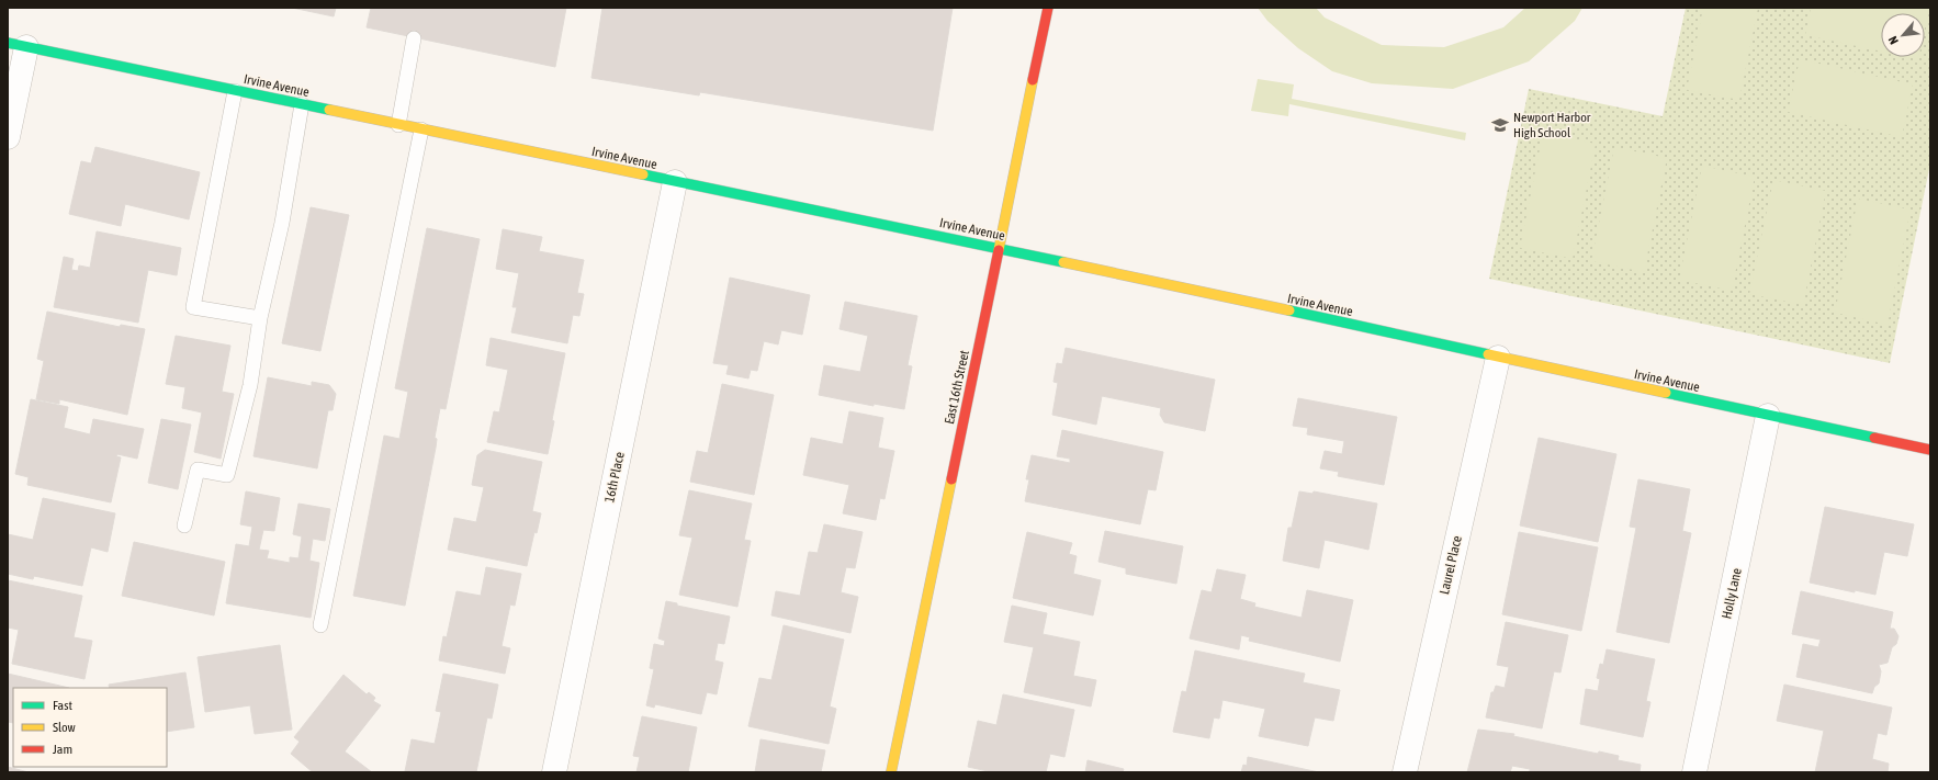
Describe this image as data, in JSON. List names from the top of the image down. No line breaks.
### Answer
{"streets":{"main road":["Irvine Avenue","East 16th Street"],"street":["16th Place","Laurel Place","Holly Lane"]},"crossings":[["Irvine Avenue","East 16th Street"],["Irvine Avenue","16th Place"],["Irvine Avenue","Laurel Place"],["Irvine Avenue","Holly Lane"]],"places":{"school or university":["Newport Harbor High School"]},"legend":["Fast","Slow","Jam"],"north":"bottom left"}
